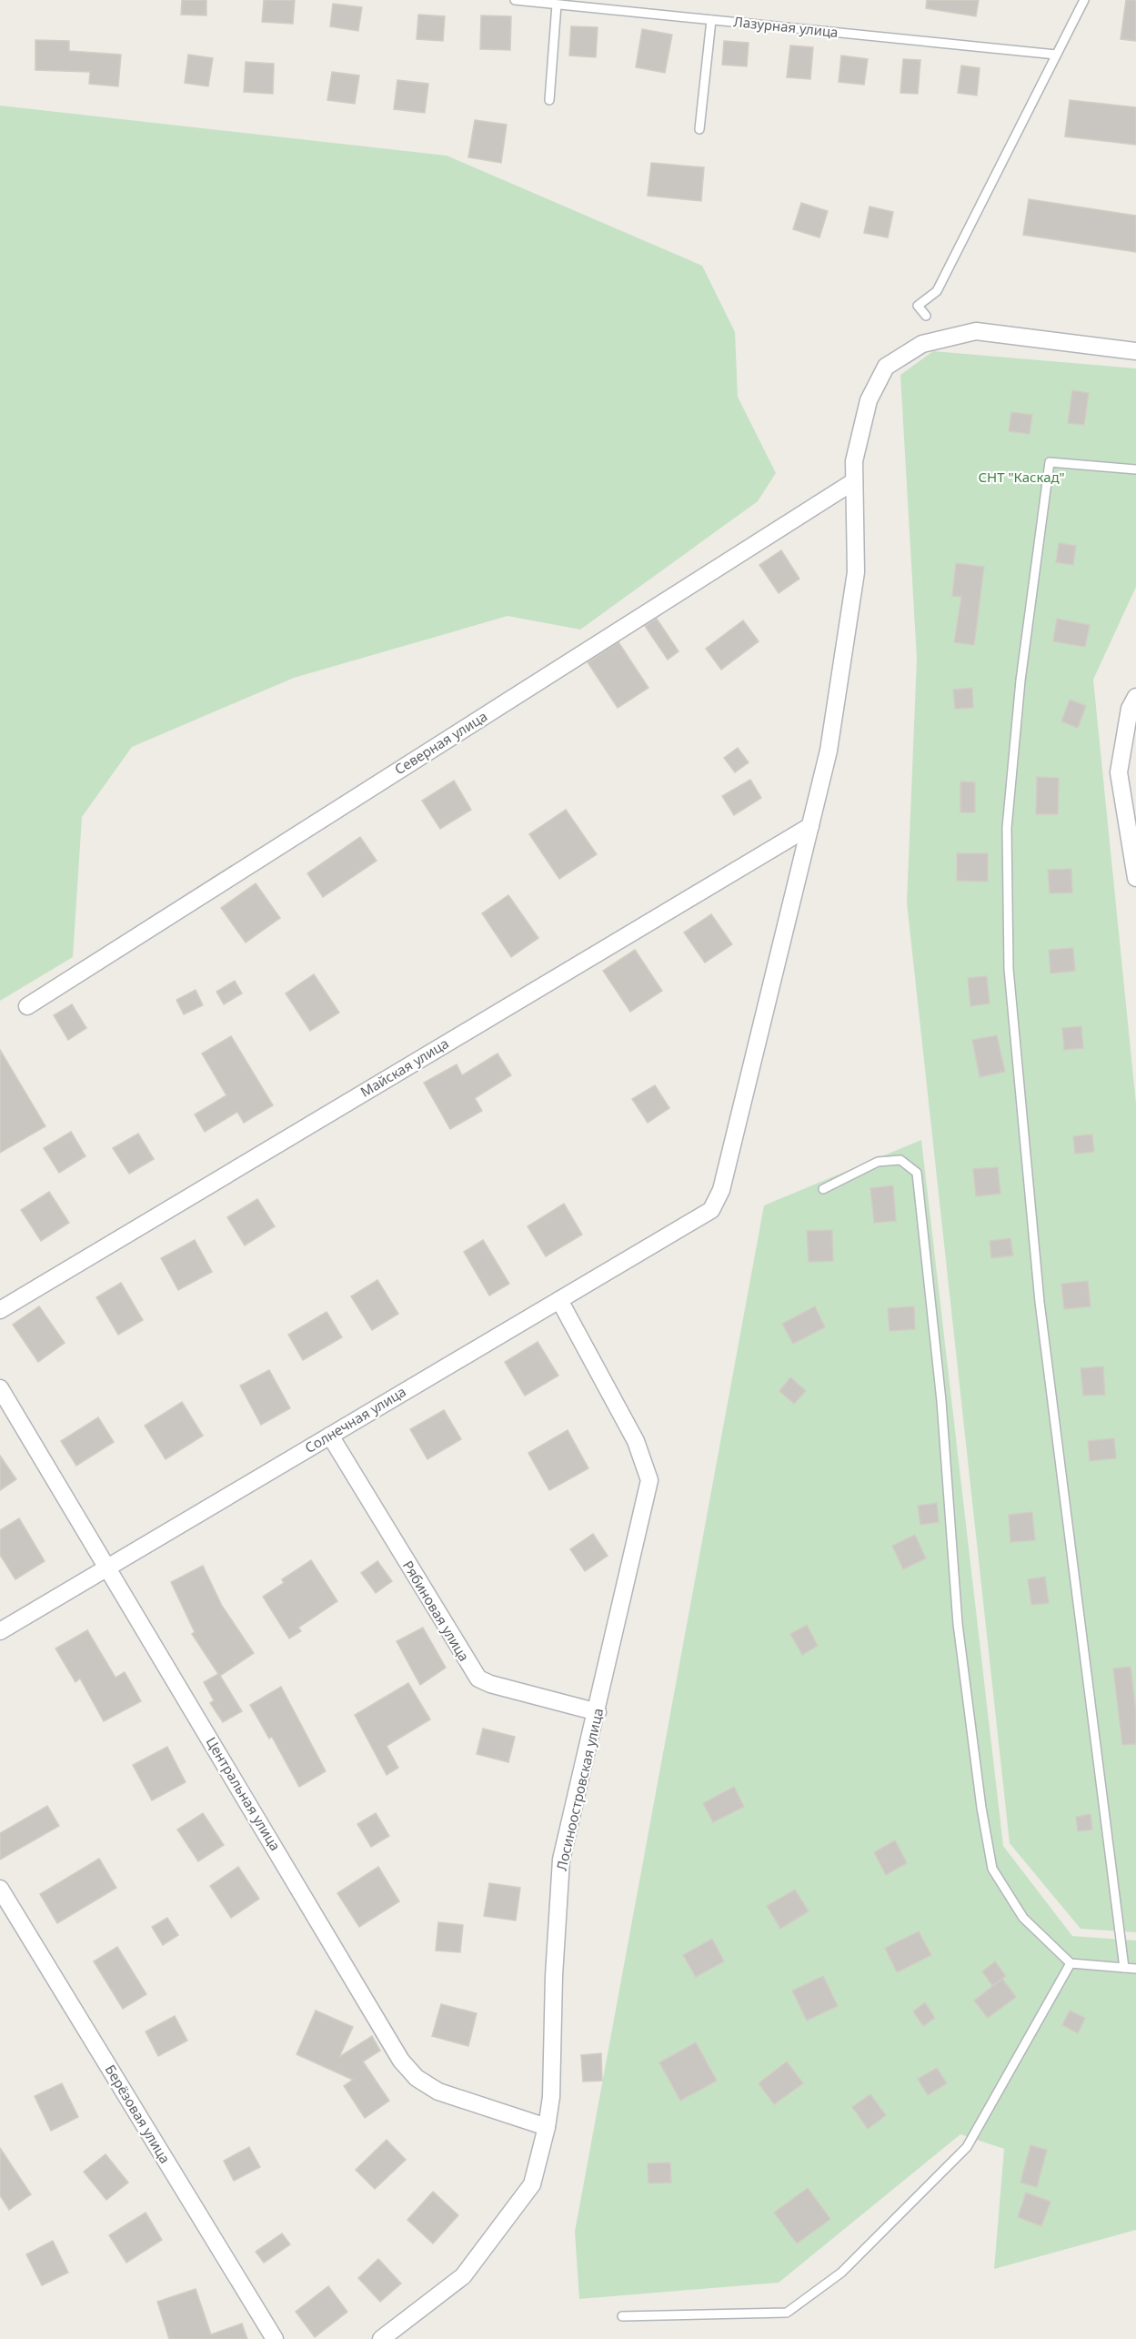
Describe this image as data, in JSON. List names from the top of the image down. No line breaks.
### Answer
{"streets":{"street":["Северная улица","Майская улица","Солнечная улица","Рябиновая улица","Лосиноостровская улица","Центральная улица","Берёзовая улица"],"lane":["Лазурная улица"]},"crossings":[["Майская улица","Солнечная улица"],["Солнечная улица","Рябиновая улица"],["Солнечная улица","Лосиноостровская улица"],["Солнечная улица","Центральная улица"],["Рябиновая улица","Лосиноостровская улица"],["Лосиноостровская улица","Центральная улица"]],"parks":["СНТ \"Каскад\""]}
